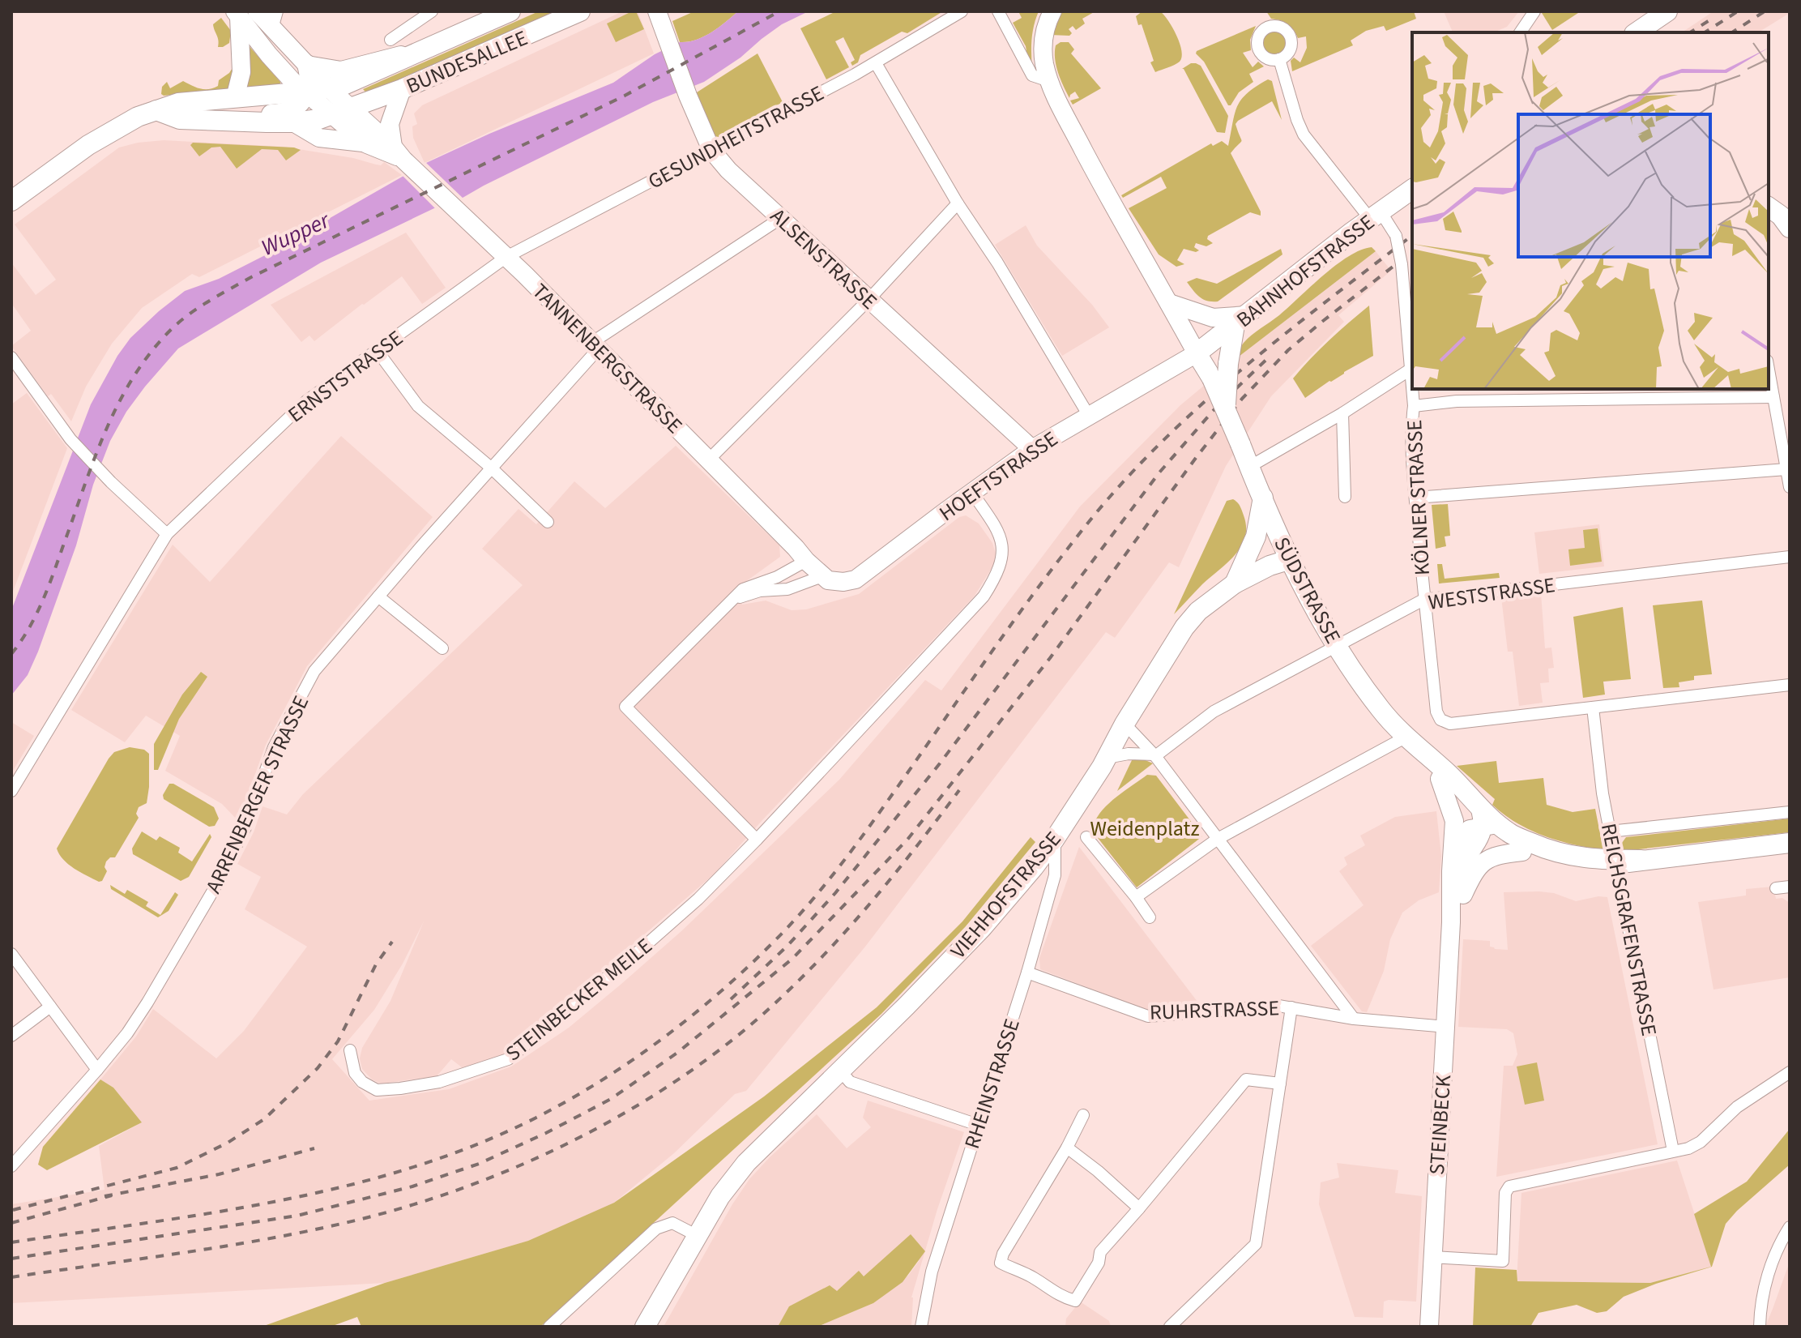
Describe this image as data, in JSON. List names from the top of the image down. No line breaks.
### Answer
{"streets":{"main road":["BUNDESALLEE","ALSENSTRASSE","BAHNHOFSTRASSE","TANNENBERGSTRASSE","HOEFTSTRASSE","SÜDSTRASSE","VIEHHOFSTRASSE","STEINBECK"],"street":["GESUNDHEITSTRASSE","ERNSTSTRASSE","KÖLNER STRASSE","WESTSTRASSE","ARRENBERGER STRASSE","REICHSGRAFENSTRASSE","STEINBECKER MEILE","RUHRSTRASSE","RHEINSTRASSE"]},"crossings":[["BUNDESALLEE","TANNENBERGSTRASSE"],["GESUNDHEITSTRASSE","ALSENSTRASSE"],["GESUNDHEITSTRASSE","TANNENBERGSTRASSE"],["GESUNDHEITSTRASSE","ERNSTSTRASSE"],["ALSENSTRASSE","HOEFTSTRASSE"],["ALSENSTRASSE","ARRENBERGER STRASSE"],["BAHNHOFSTRASSE","HOEFTSTRASSE"],["BAHNHOFSTRASSE","KÖLNER STRASSE"],["BAHNHOFSTRASSE","SÜDSTRASSE"],["TANNENBERGSTRASSE","ERNSTSTRASSE"],["TANNENBERGSTRASSE","ARRENBERGER STRASSE"],["HOEFTSTRASSE","SÜDSTRASSE"],["HOEFTSTRASSE","STEINBECKER MEILE"],["KÖLNER STRASSE","WESTSTRASSE"],["KÖLNER STRASSE","REICHSGRAFENSTRASSE"],["SÜDSTRASSE","WESTSTRASSE"],["SÜDSTRASSE","VIEHHOFSTRASSE"],["VIEHHOFSTRASSE","RHEINSTRASSE"],["RUHRSTRASSE","RHEINSTRASSE"],["RUHRSTRASSE","STEINBECK"]],"water":["Wupper"],"parks":["Weidenplatz"]}
